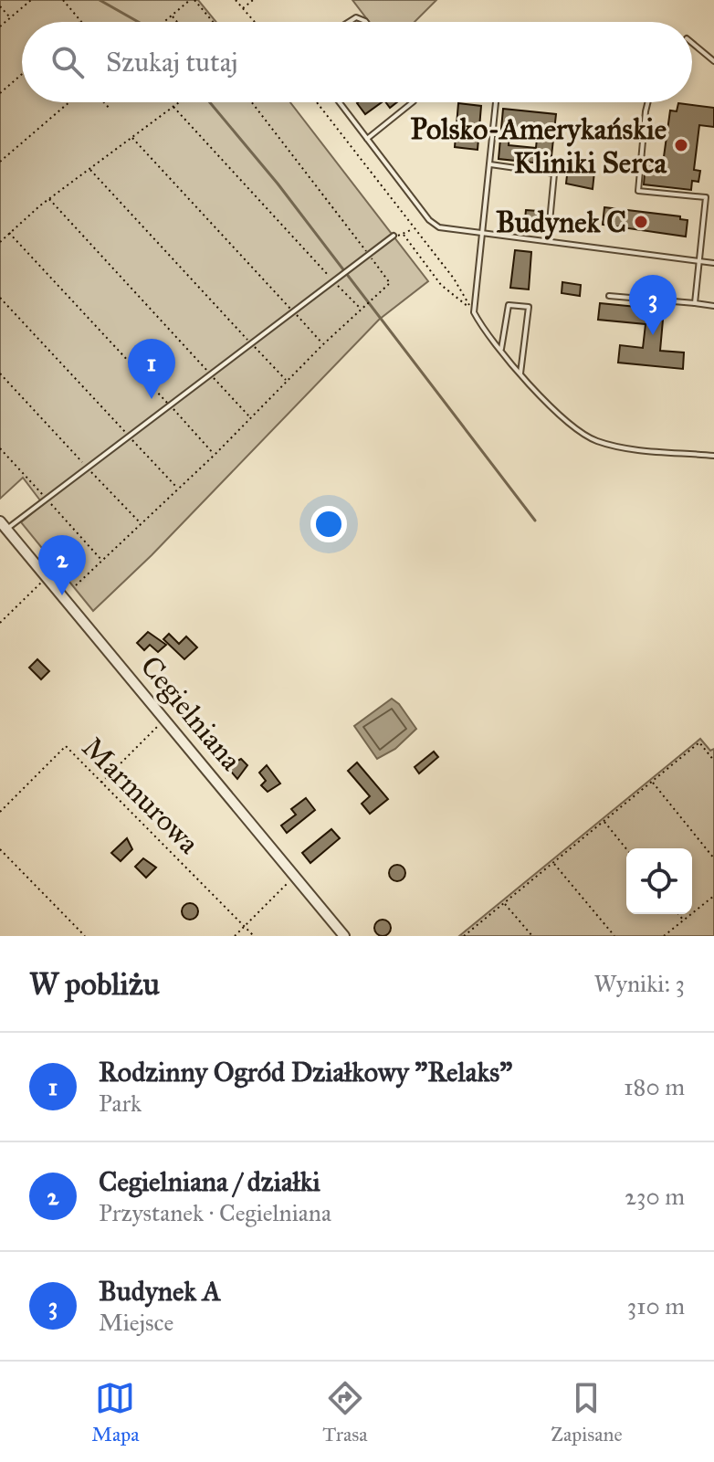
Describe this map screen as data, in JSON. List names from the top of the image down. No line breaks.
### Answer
{"streets":{"street":["Cegielniana"],"path":["Marmurowa"]},"places":["Polsko-Amerykańskie Kliniki Serca","Budynek C"],"page":{"search":"Szukaj tutaj","pins":["3","1","2"],"heading":["W pobliżu","Wyniki: 3"],"list":[{"mark":"1","name":"Rodzinny Ogród Działkowy \"Relaks\"","note":"Park","value":"180 m"},{"mark":"2","name":"Cegielniana / działki","note":"Przystanek · Cegielniana","value":"230 m"},{"mark":"3","name":"Budynek A","note":"Miejsce","value":"310 m"}],"nav":["Mapa","Trasa","Zapisane"]}}
